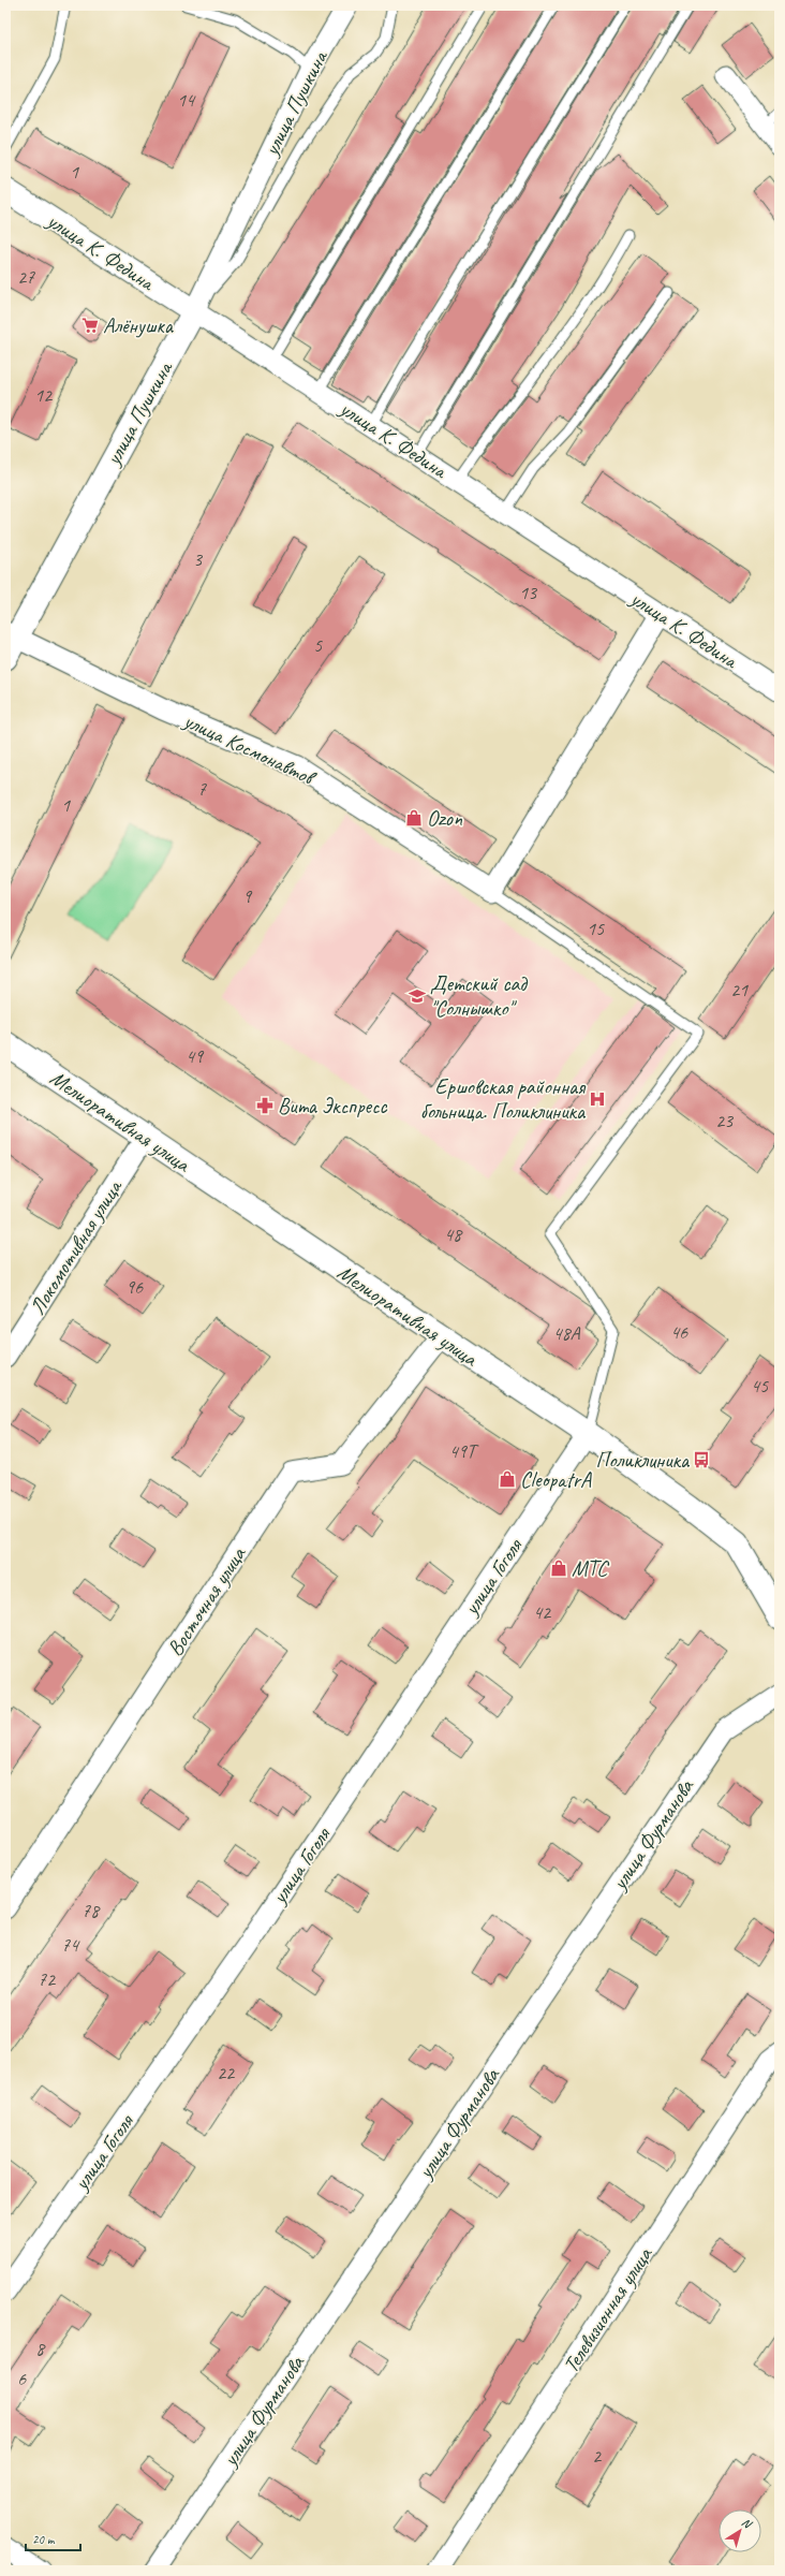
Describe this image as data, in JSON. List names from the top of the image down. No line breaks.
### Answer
{"streets":{"main road":["улица Пушкина","улица К. Федина","Мелиоративная улица"],"street":["улица Космонавтов","Локомотивная улица","улица Гоголя","Восточная улица","улица Фурманова","Телевизионная улица"]},"crossings":[["улица Пушкина","улица К. Федина"],["улица Пушкина","улица Космонавтов"],["Мелиоративная улица","Локомотивная улица"],["Мелиоративная улица","улица Гоголя"],["Мелиоративная улица","Восточная улица"]],"places":{"supermarket":["Алёнушка"],"shop":["Ozon","CleopatrA","МТС"],"school or university":["Детский сад \"Солнышко\""],"hospital":["Ершовская районная больница. Поликлиника"],"pharmacy":["Вита Экспресс"],"bus stop":["Поликлиника"]},"house_numbers":["14","1","27","12","3","13","5","7","1","9","15","21","49","23","48","96","46","48А","45","49Т","42","78","74","72","22","8","6","2"],"scale_bar":"20 m","north":"top right"}
